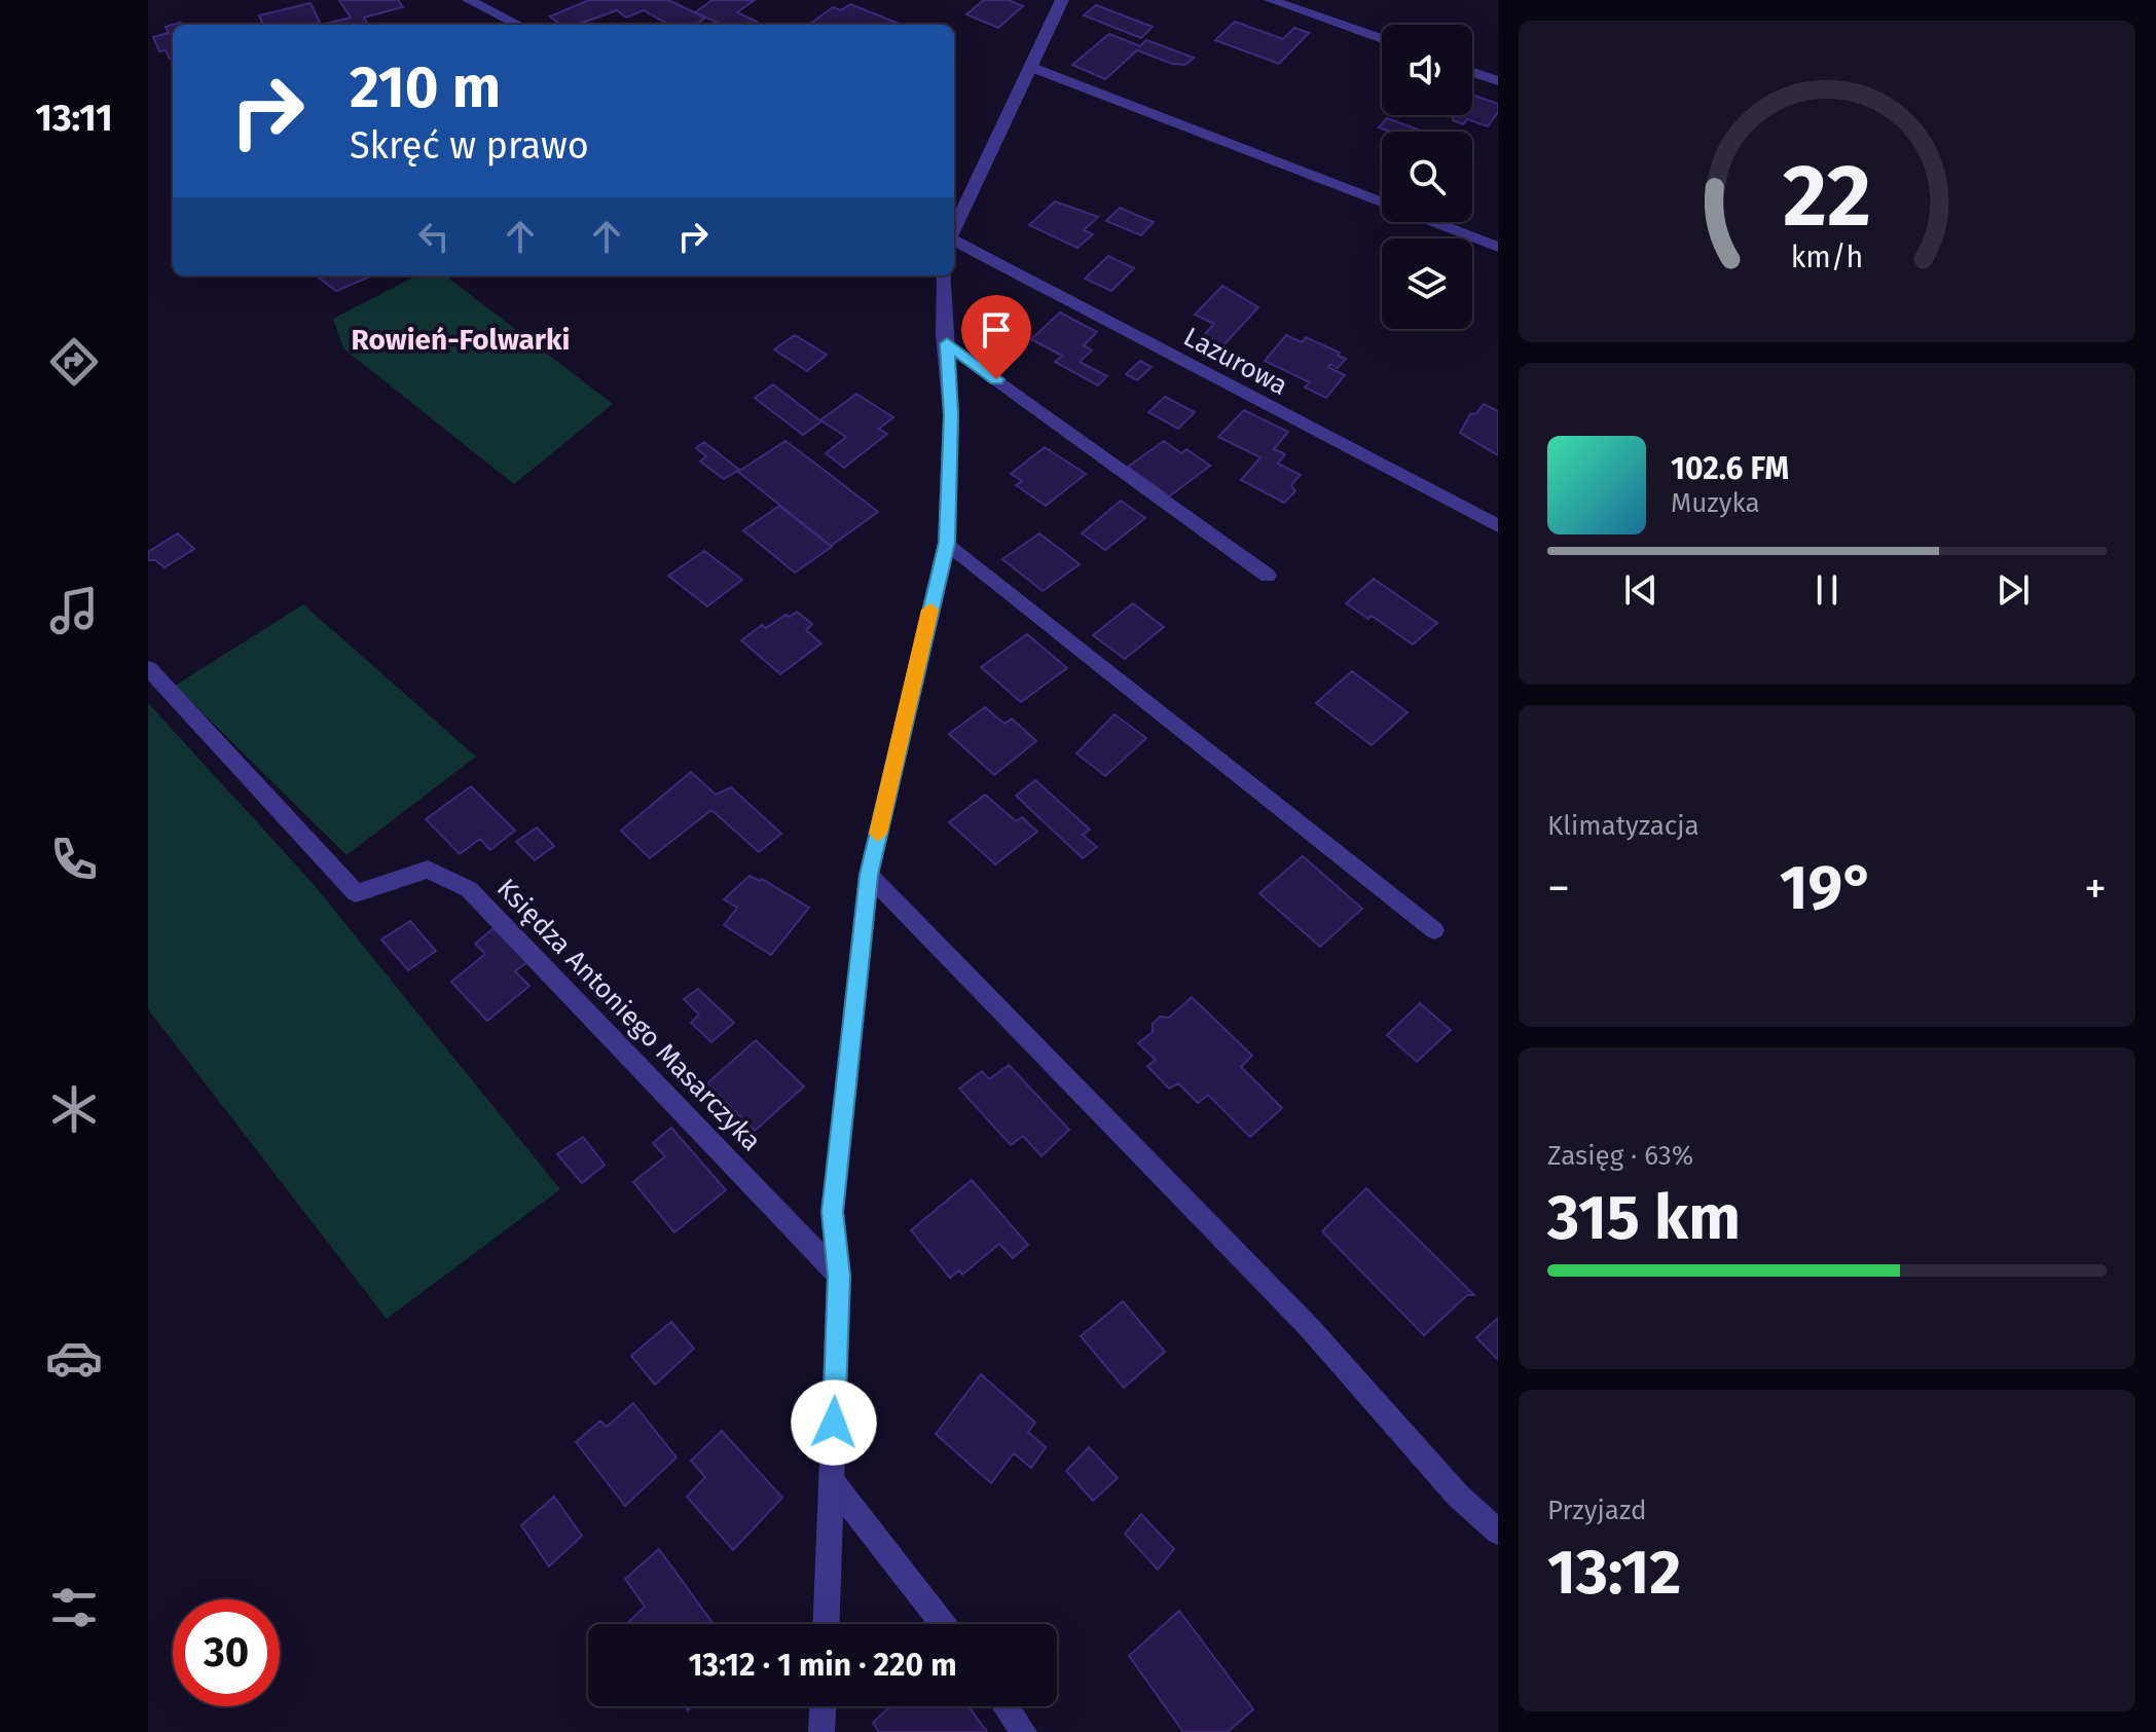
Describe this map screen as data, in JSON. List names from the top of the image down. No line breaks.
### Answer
{"streets":{"street":["Lazurowa","Księdza Antoniego Masarczyka"]},"districts":["Rowień-Folwarki"],"page":{"tabs":"13:11","turn":["210 m","Skręć w prawo"],"song":["102.6 FM","Muzyka"],"tile":["Klimatyzacja",["Zasięg · 63%","315 km"],["Przyjazd","13:12"]],"heat":["−","19°","+"],"limit":"30","trip":"13:12 · 1 min · 220 m","gauge":["22","km/h"]}}
